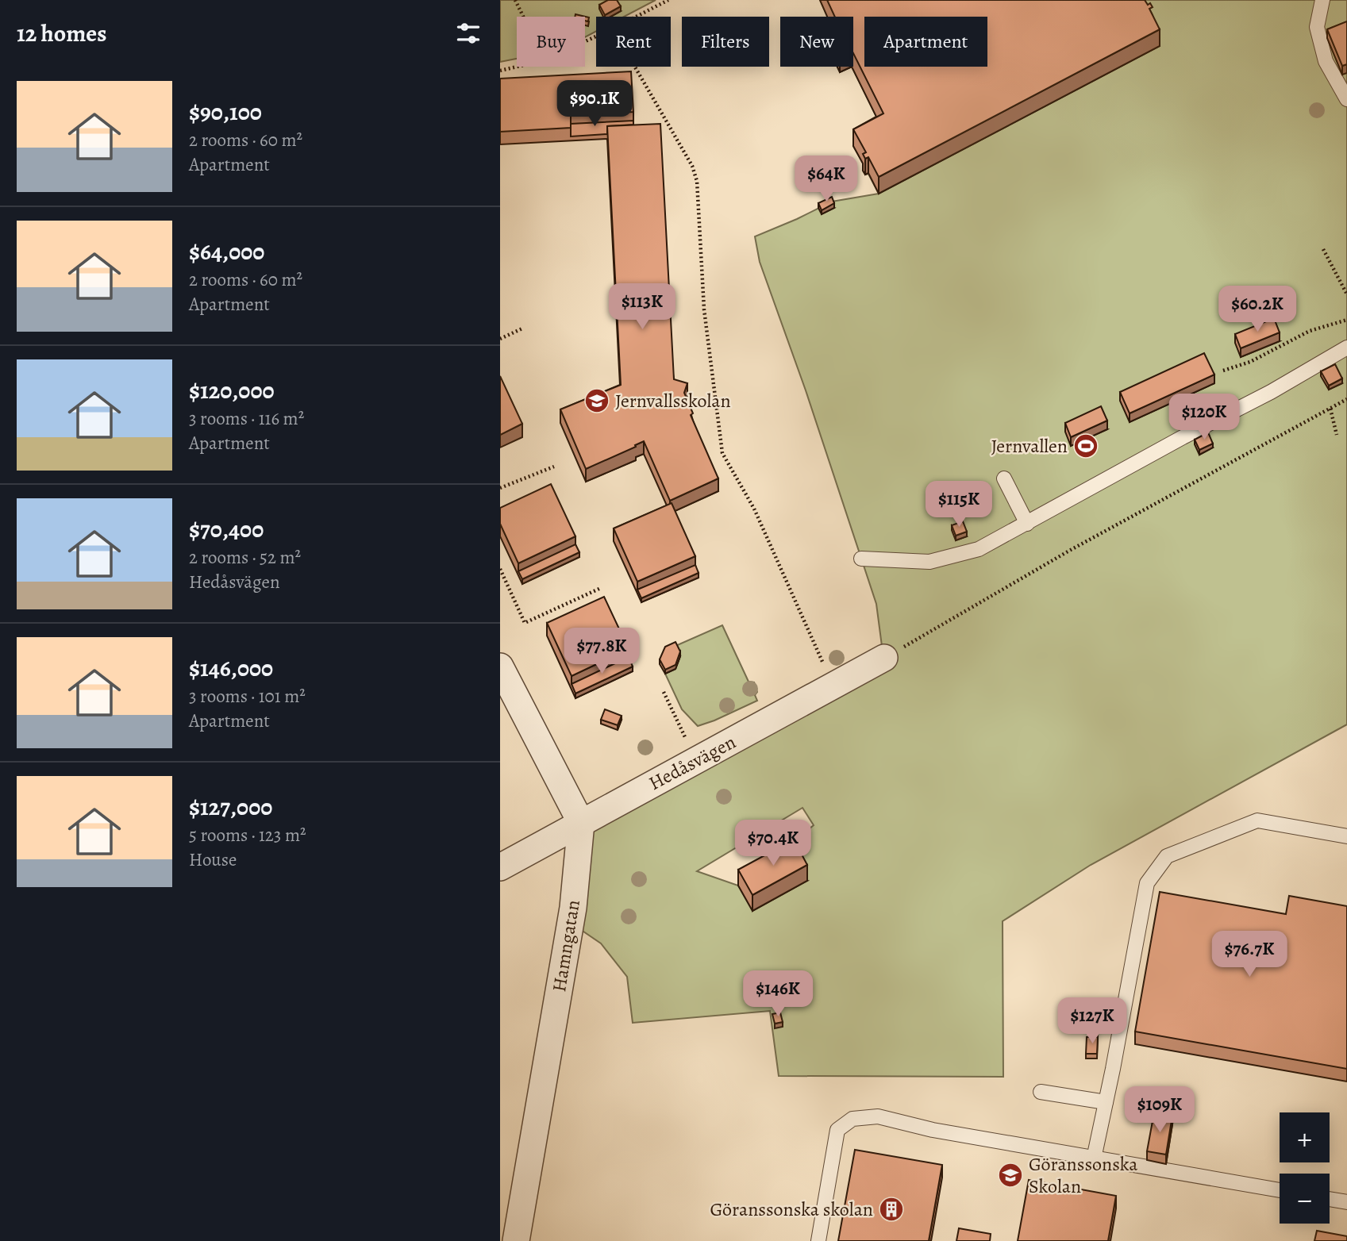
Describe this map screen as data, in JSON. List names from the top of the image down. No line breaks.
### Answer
{"streets":{"street":["Hedåsvägen","Hamngatan"]},"crossings":[["Hedåsvägen","Hamngatan"]],"places":{"school or university":["Jernvallsskolan","Göranssonska Skolan"],"sports":["Jernvallen"],"building":["Göranssonska skolan"]},"page":{"heading":"12 homes","chip":["Buy","Rent","Filters","New","Apartment"],"list":[{"name":"$90,100","note":"2 rooms · 60 m² · Apartment"},{"name":"$64,000","note":"2 rooms · 60 m² · Apartment"},{"name":"$120,000","note":"3 rooms · 116 m² · Apartment"},{"name":"$70,400","note":"2 rooms · 52 m² · Hedåsvägen"},{"name":"$146,000","note":"3 rooms · 101 m² · Apartment"},{"name":"$127,000","note":"5 rooms · 123 m² · House"}],"price":["$90.1K","$64K","$113K","$60.2K","$120K","$115K","$77.8K","$70.4K","$76.7K","$146K","$127K","$109K"],"map_buttons":["+","−"]}}
